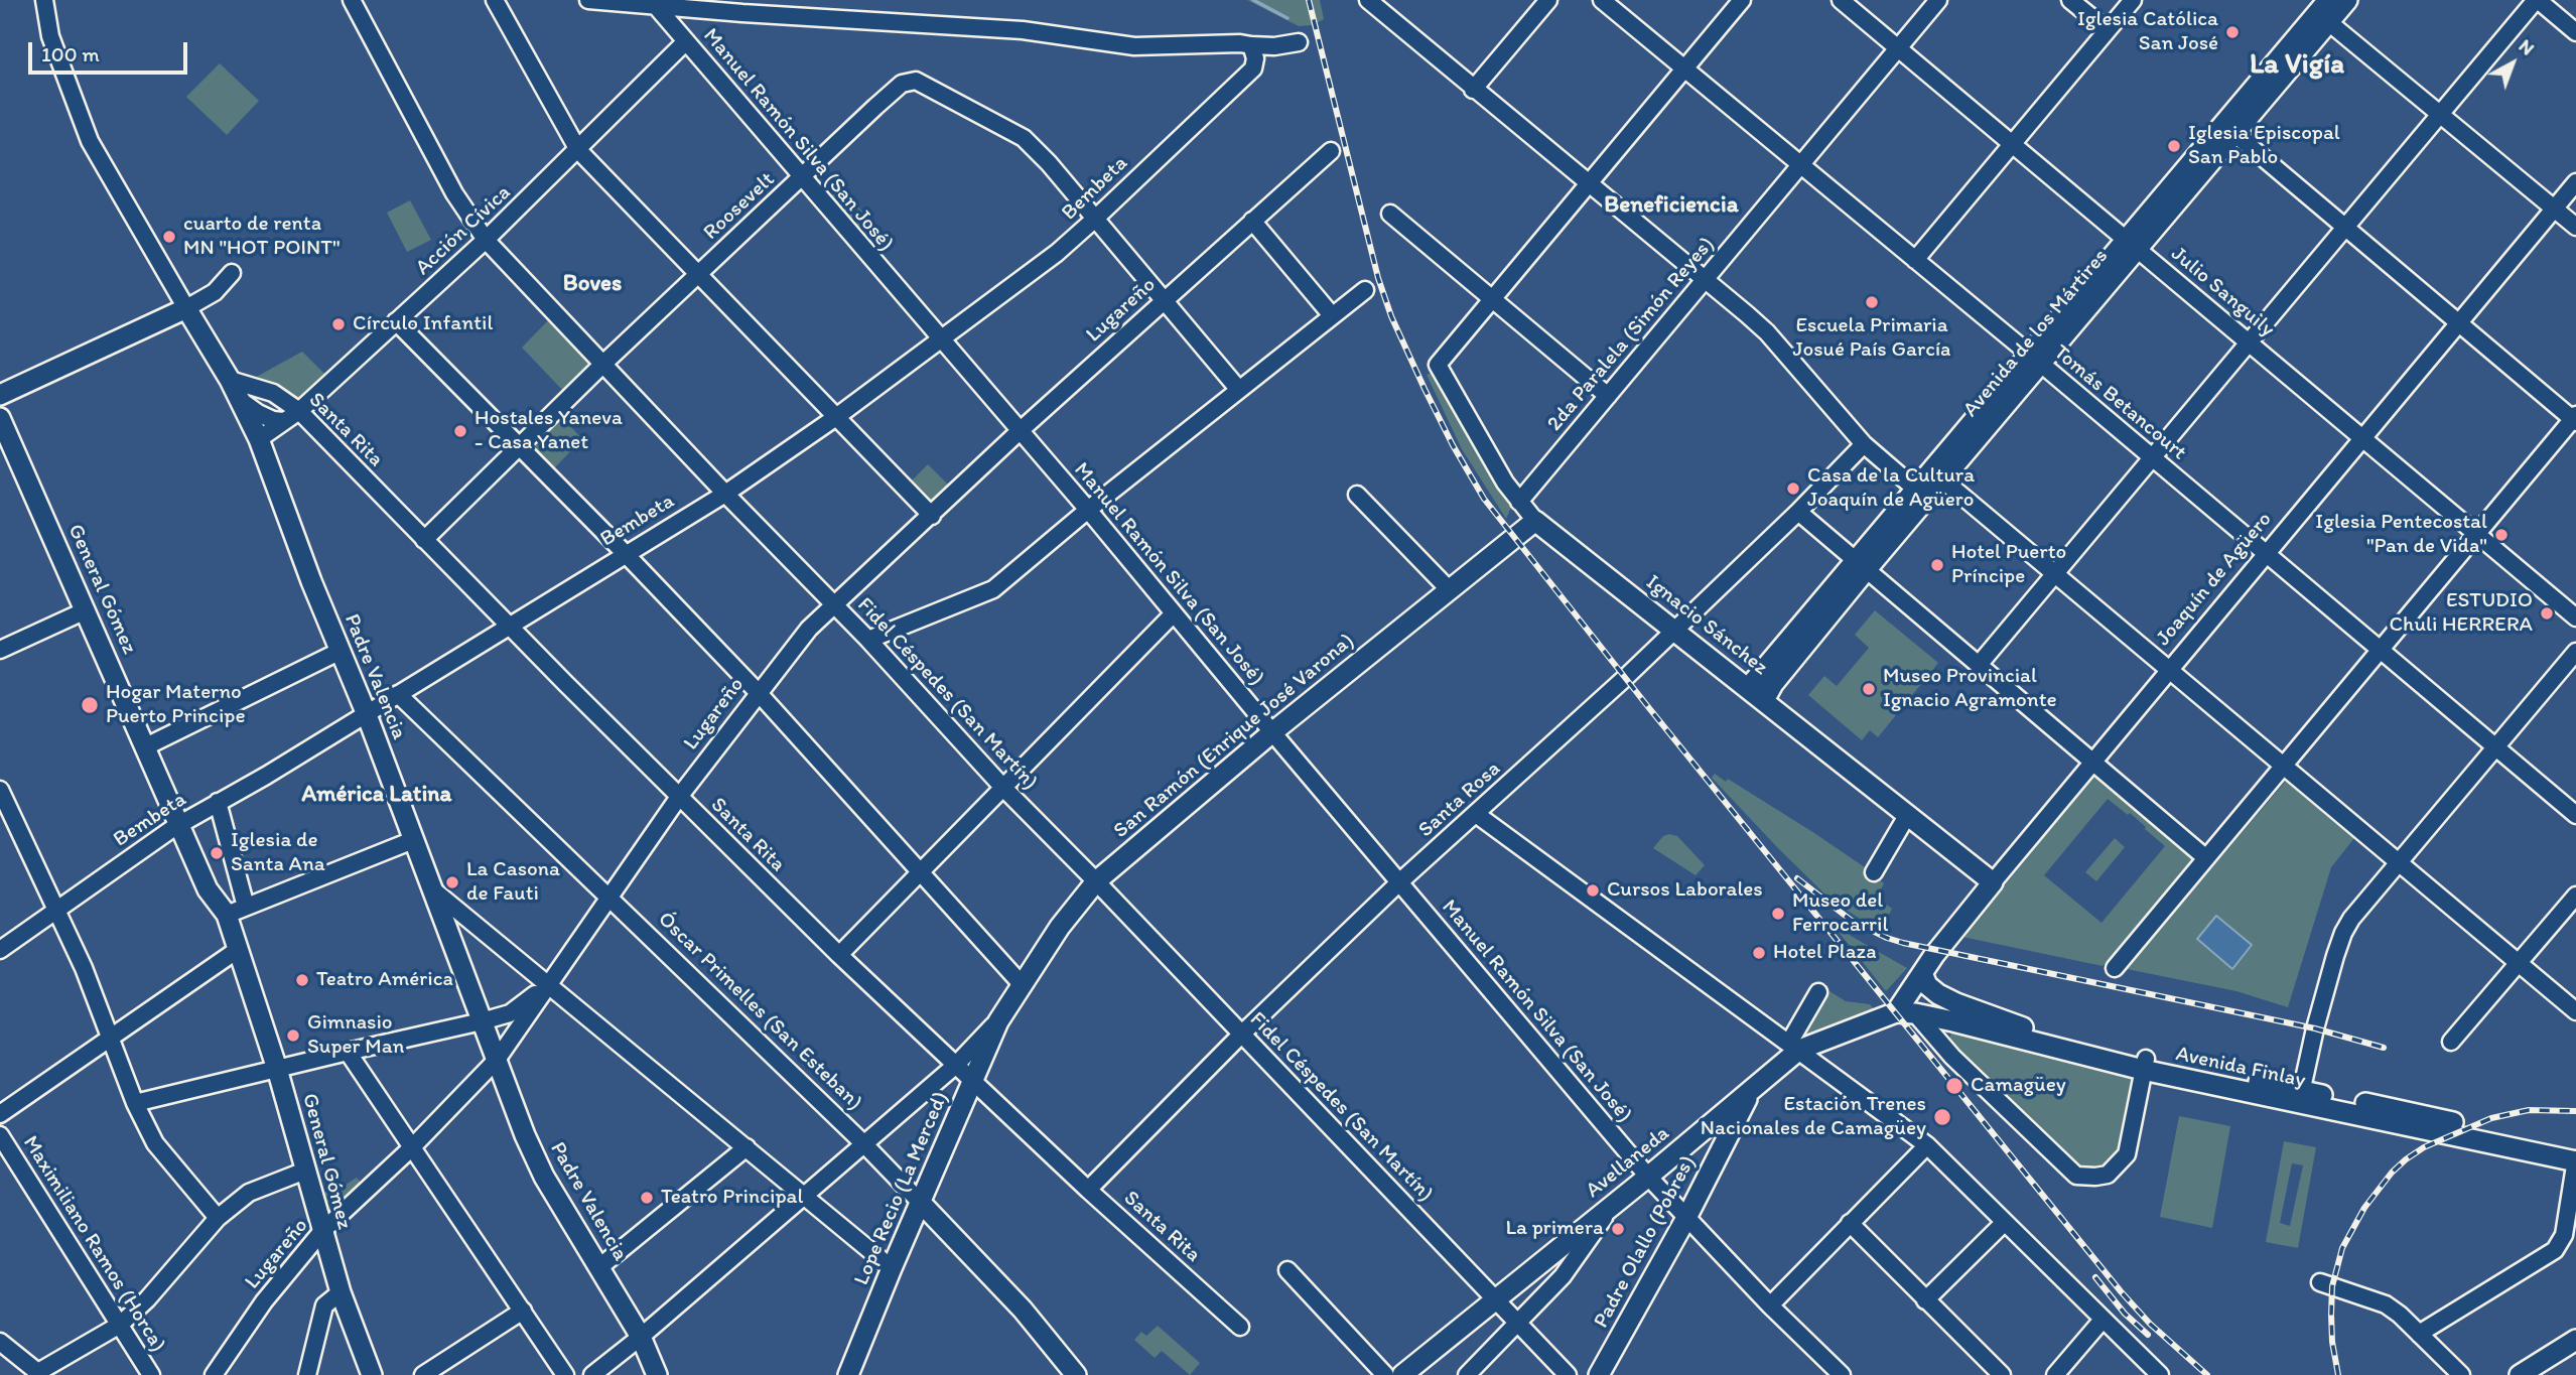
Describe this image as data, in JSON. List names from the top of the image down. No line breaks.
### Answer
{"streets":{"main road":["Avenida de los Mártires","Joaquín de Agüero","General Gómez","Ignacio Sánchez","Padre Valencia","San Ramón (Enrique José Varona)","Óscar Primelles (San Esteban)","Avenida Finlay","Avellaneda","Lope Recio (La Merced)","Padre Olallo (Pobres)"],"street":["Manuel Ramón Silva (San José)","Bembeta","Roosevelt","Acción Cívica","Julio Sanguily","Lugareño","2da Paralela (Simón Reyes)","Tomás Betancourt","Santa Rita","Fidel Céspedes (San Martín)","Santa Rosa","Maximiliano Ramos (Horca)"]},"crossings":[["Manuel Ramón Silva (San José)","Bembeta"],["Manuel Ramón Silva (San José)","Roosevelt"],["Manuel Ramón Silva (San José)","Acción Cívica"],["Manuel Ramón Silva (San José)","Lugareño"],["Manuel Ramón Silva (San José)","San Ramón (Enrique José Varona)"],["Manuel Ramón Silva (San José)","Santa Rosa"],["Manuel Ramón Silva (San José)","Avellaneda"],["Manuel Ramón Silva (San José)","Padre Olallo (Pobres)"],["Bembeta","Roosevelt"],["Bembeta","Santa Rita"],["Bembeta","General Gómez"],["Bembeta","Padre Valencia"],["Bembeta","Fidel Céspedes (San Martín)"],["Bembeta","Óscar Primelles (San Esteban)"],["Roosevelt","Lugareño"],["Roosevelt","Santa Rita"],["Roosevelt","Fidel Céspedes (San Martín)"],["Acción Cívica","Santa Rita"],["Acción Cívica","Padre Valencia"],["Acción Cívica","Fidel Céspedes (San Martín)"],["Julio Sanguily","Avenida de los Mártires"],["Julio Sanguily","2da Paralela (Simón Reyes)"],["Julio Sanguily","Joaquín de Agüero"],["Lugareño","Santa Rita"],["Lugareño","General Gómez"],["Lugareño","Padre Valencia"],["Lugareño","Fidel Céspedes (San Martín)"],["Lugareño","Óscar Primelles (San Esteban)"],["Avenida de los Mártires","Tomás Betancourt"],["Avenida de los Mártires","Ignacio Sánchez"],["2da Paralela (Simón Reyes)","Tomás Betancourt"],["2da Paralela (Simón Reyes)","Ignacio Sánchez"],["Tomás Betancourt","Joaquín de Agüero"],["Santa Rita","Padre Valencia"],["Santa Rita","Santa Rosa"],["Santa Rita","Lope Recio (La Merced)"],["Joaquín de Agüero","Ignacio Sánchez"],["Joaquín de Agüero","Avenida Finlay"],["Joaquín de Agüero","Avellaneda"],["Ignacio Sánchez","San Ramón (Enrique José Varona)"],["Ignacio Sánchez","Santa Rosa"],["Fidel Céspedes (San Martín)","San Ramón (Enrique José Varona)"],["Fidel Céspedes (San Martín)","Santa Rosa"],["Fidel Céspedes (San Martín)","Avellaneda"],["San Ramón (Enrique José Varona)","Lope Recio (La Merced)"],["Óscar Primelles (San Esteban)","Lope Recio (La Merced)"],["Avenida Finlay","Avellaneda"],["Avellaneda","Padre Olallo (Pobres)"]],"districts":["La Vigía","Beneficiencia","Boves","América Latina"],"places":["Iglesia Católica San José","Iglesia Episcopal San Pablo","cuarto de renta MN \"HOT POINT\"","Escuela Primaria Josué País García","Círculo Infantil","Hostales Yaneva - Casa Yanet","Casa de la Cultura Joaquín de Agüero","Iglesia Pentecostal \"Pan de Vida\"","Hotel Puerto Príncipe","ESTUDIO Chuli HERRERA","Museo Provincial Ignacio Agramonte","Hogar Materno Puerto Principe","Iglesia de Santa Ana","La Casona de Fauti","Cursos Laborales","Museo del Ferrocarril","Hotel Plaza","Teatro América","Gimnasio Super Man","Camagüey","Estación Trenes Nacionales de Camagüey","Teatro Principal","La primera"],"scale_bar":"100 m","north":"top right"}
